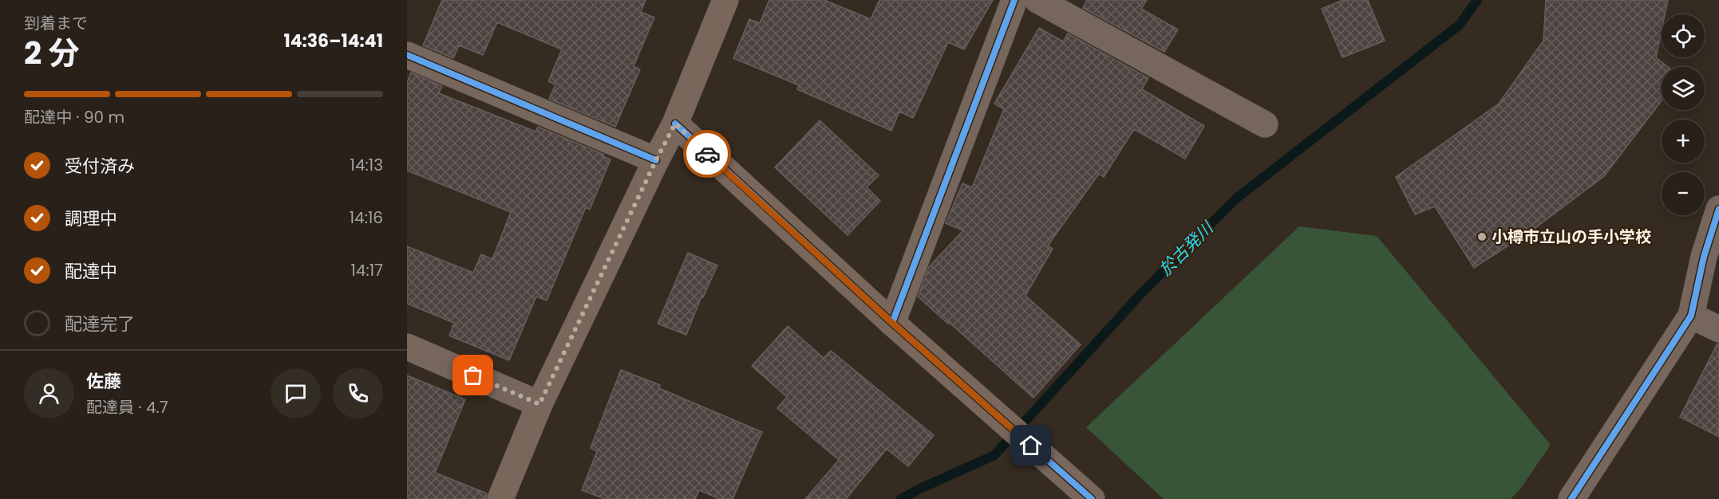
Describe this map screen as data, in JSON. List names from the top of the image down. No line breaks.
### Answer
{"water":["於古発川"],"places":["小樽市立山の手小学校"],"page":{"heading":["2 分","到着まで","14:36–14:41"],"panel":["佐藤","配達員 · 4.7"],"map_buttons":["+","−"],"bar":"配達中 · 90 m","list":[["受付済み","14:13"],["調理中","14:16"],["配達中","14:17"],"配達完了"]}}
